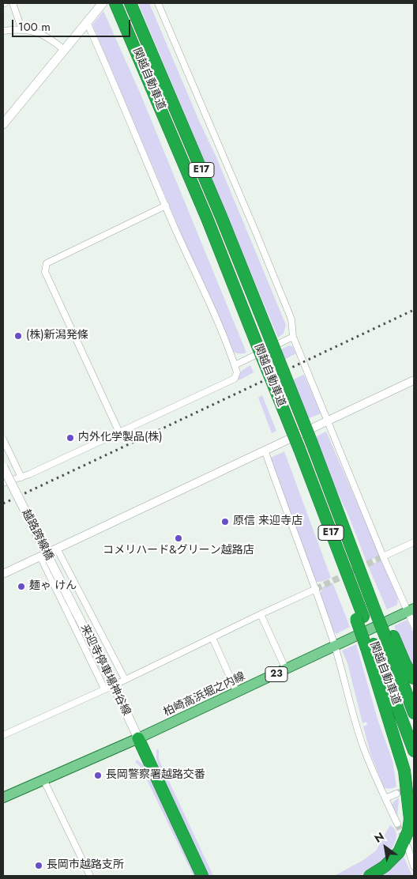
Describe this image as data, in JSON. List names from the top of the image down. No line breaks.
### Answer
{"streets":{"highway":["関越自動車道","E17"],"main road":["越路跨線橋","来迎寺停車場神谷線","23","柏崎高浜堀之内線"]},"crossings":[["越路跨線橋","来迎寺停車場神谷線"],["来迎寺停車場神谷線","柏崎高浜堀之内線"]],"places":["(株)新潟発條","内外化学製品(株)","原信 来迎寺店","コメリハード&グリーン越路店","麺ゃ けん","長岡警察署越路交番","長岡市越路支所"],"scale_bar":"100 m","north":"top left"}
